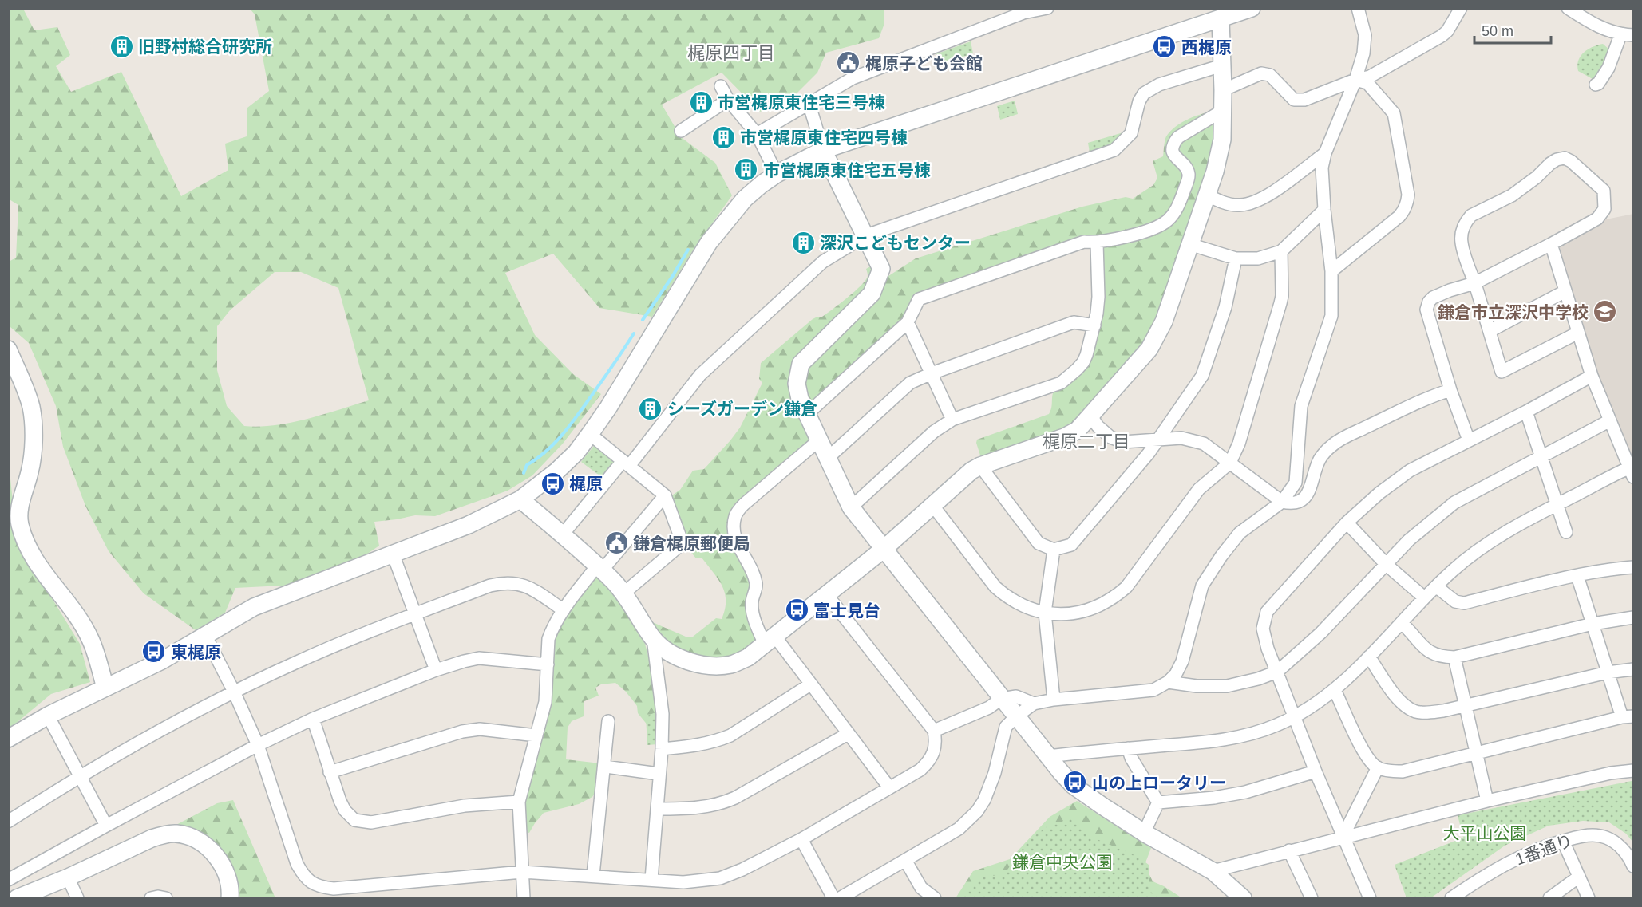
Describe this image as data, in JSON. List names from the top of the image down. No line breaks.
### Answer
{"streets":{"street":["1番通り"]},"districts":["梶原四丁目","梶原二丁目"],"parks":["大平山公園","鎌倉中央公園"],"places":{"building":["旧野村総合研究所","市営梶原東住宅三号棟","市営梶原東住宅四号棟","市営梶原東住宅五号棟","深沢こどもセンター","シーズガーデン鎌倉"],"bus stop":["西梶原","梶原","富士見台","東梶原","山の上ロータリー"],"public building":["梶原子ども会館","鎌倉梶原郵便局"],"school or university":["鎌倉市立深沢中学校"]},"scale_bar":"50 m"}
